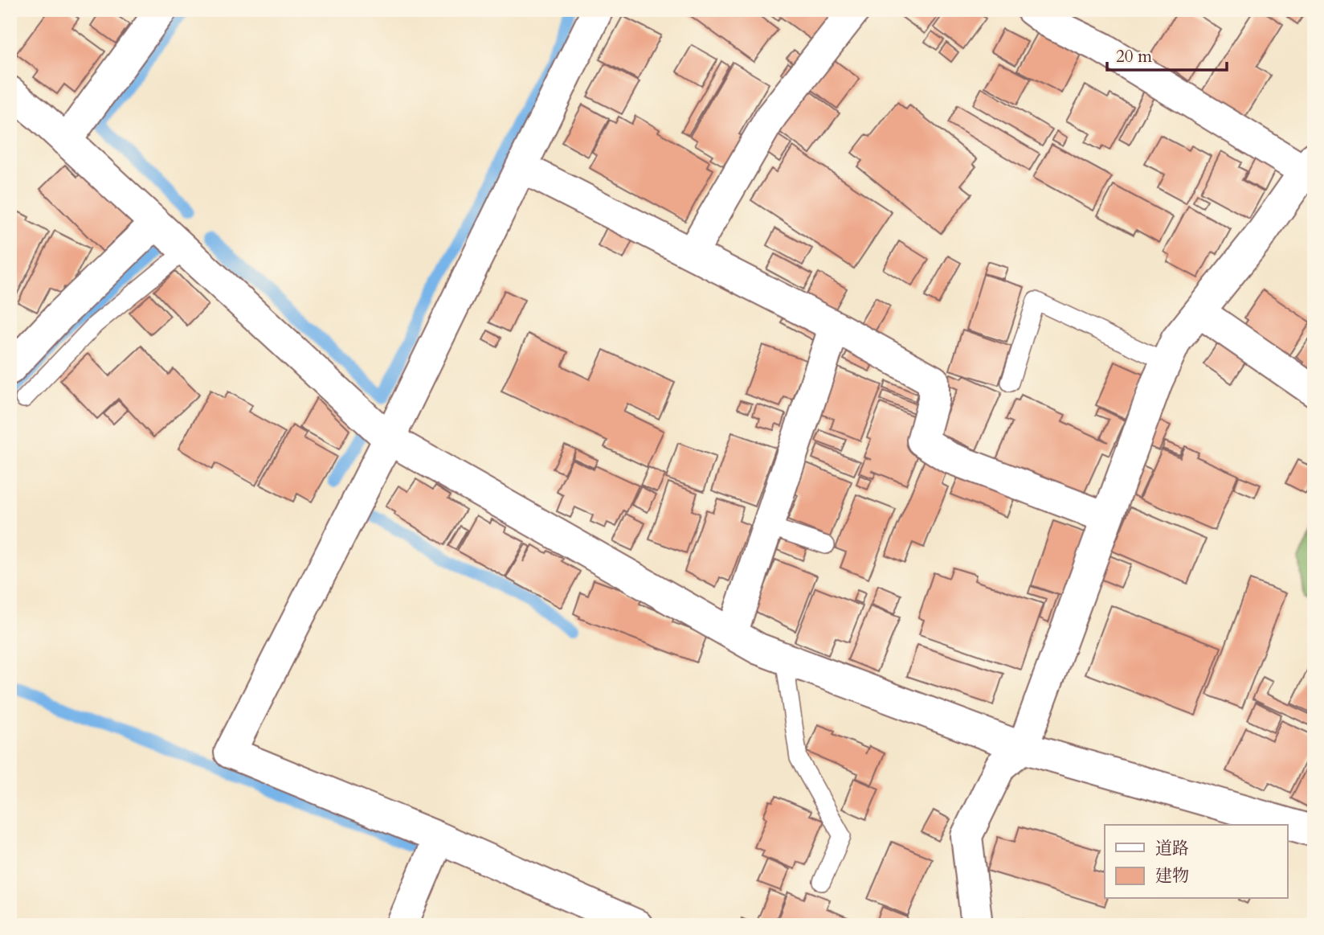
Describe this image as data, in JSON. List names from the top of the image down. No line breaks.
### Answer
{"legend":["道路","建物"],"scale_bar":"20 m"}
